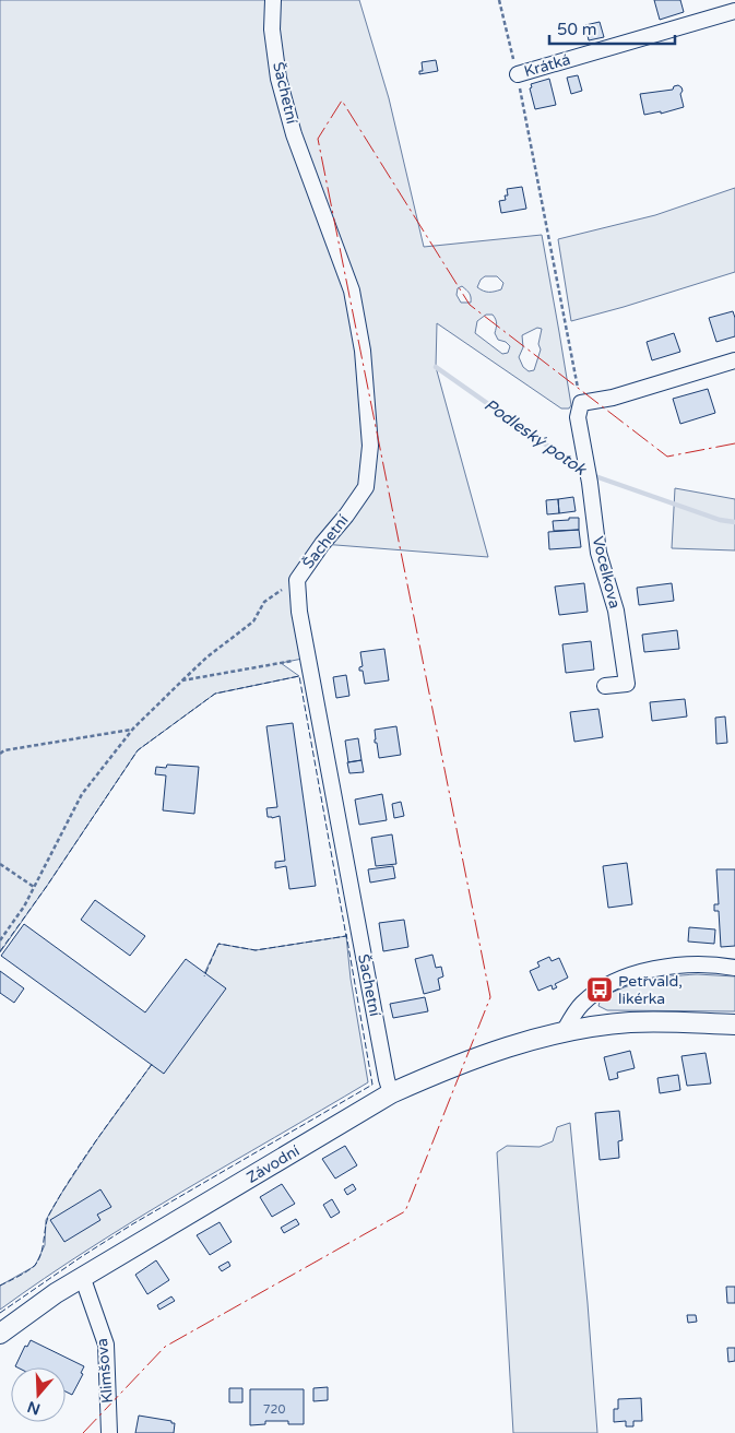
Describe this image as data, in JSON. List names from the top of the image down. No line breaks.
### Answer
{"streets":{"street":["Krátká","Šachetní","Vocelkova","Závodní","Klimšova"]},"crossings":[["Šachetní","Závodní"],["Závodní","Klimšova"]],"water":["Podleský potok"],"places":{"bus stop":["Petřvald, likérka"]},"house_numbers":["720"],"scale_bar":"50 m","north":"bottom"}
